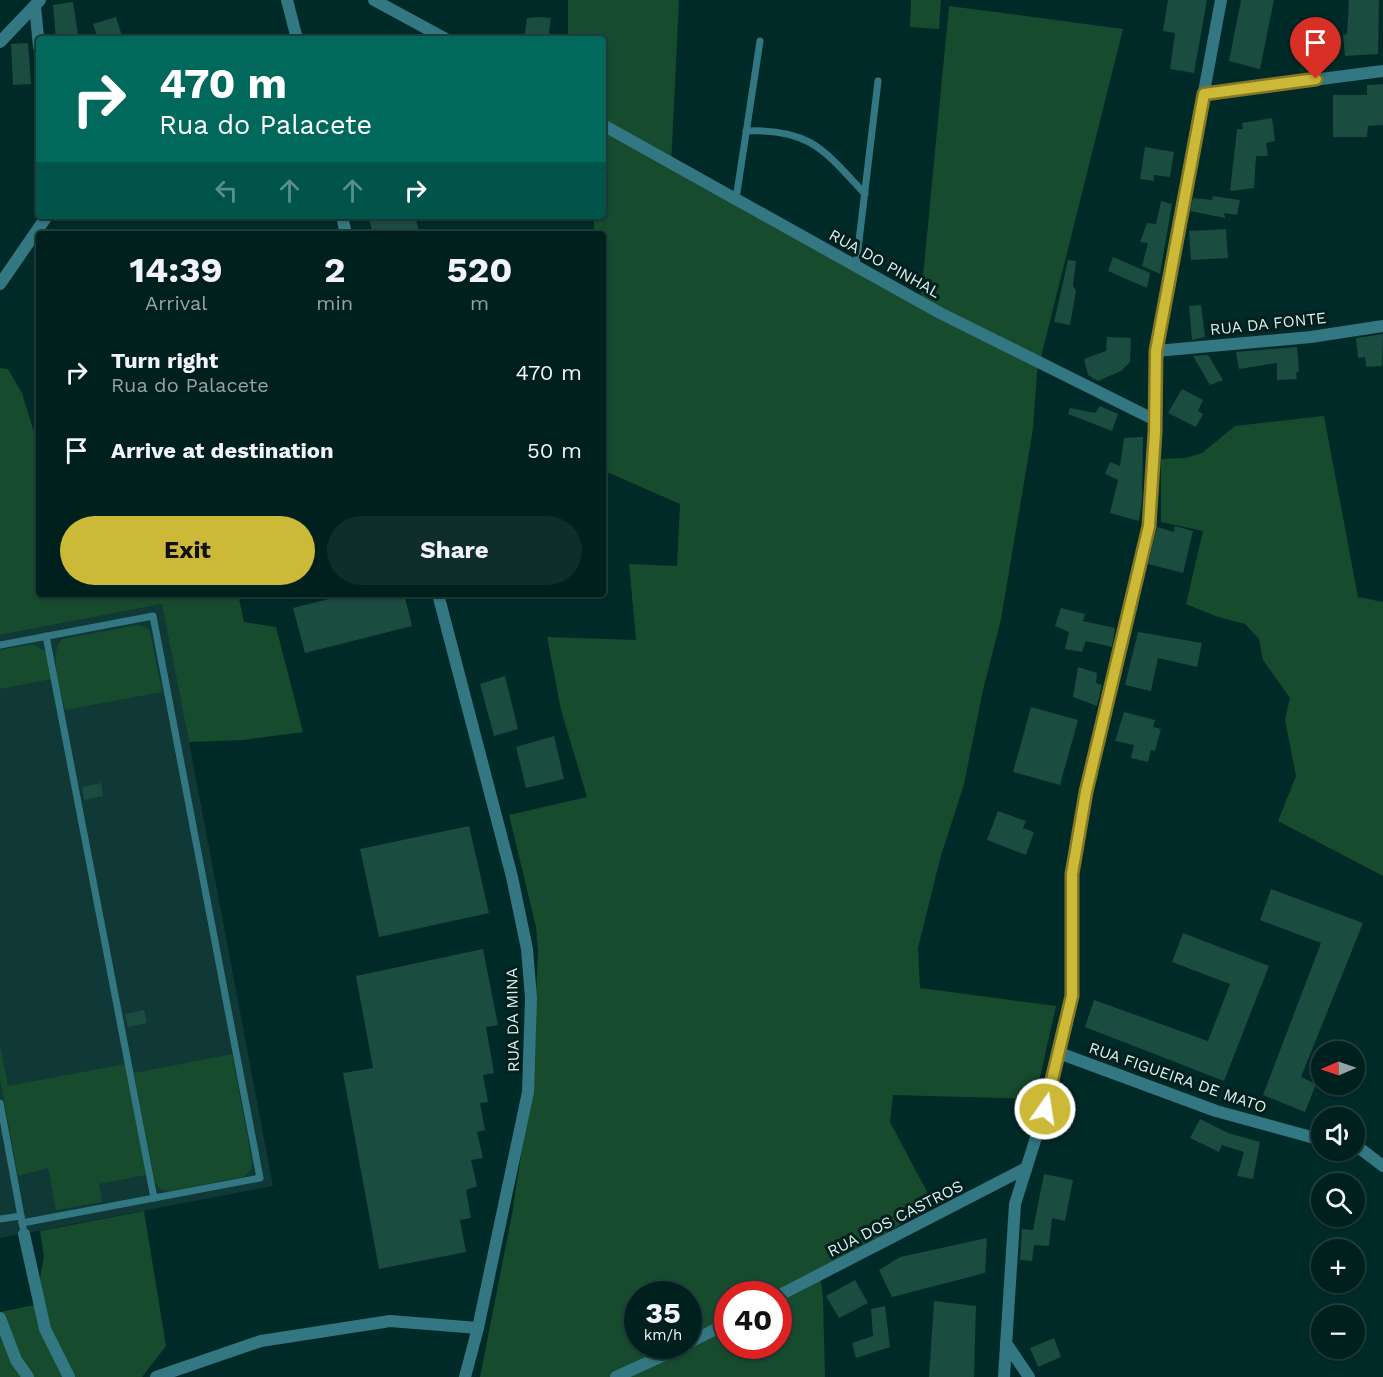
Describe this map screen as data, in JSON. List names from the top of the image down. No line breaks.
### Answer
{"streets":{"street":["RUA DO PINHAL","RUA DA FONTE","RUA DA MINA","RUA FIGUEIRA DE MATO","RUA DOS CASTROS"]},"north":"left","page":{"turn":["470 m","Rua do Palacete"],"eta":["14:39","Arrival","2","min","520","m"],"list":[{"name":"Turn right","note":"Rua do Palacete","value":"470 m"},{"name":"Arrive at destination","value":"50 m"}],"buttons":["Exit","Share"],"map_buttons":["+","−"],"speed":"35 km/h","limit":"40"}}
